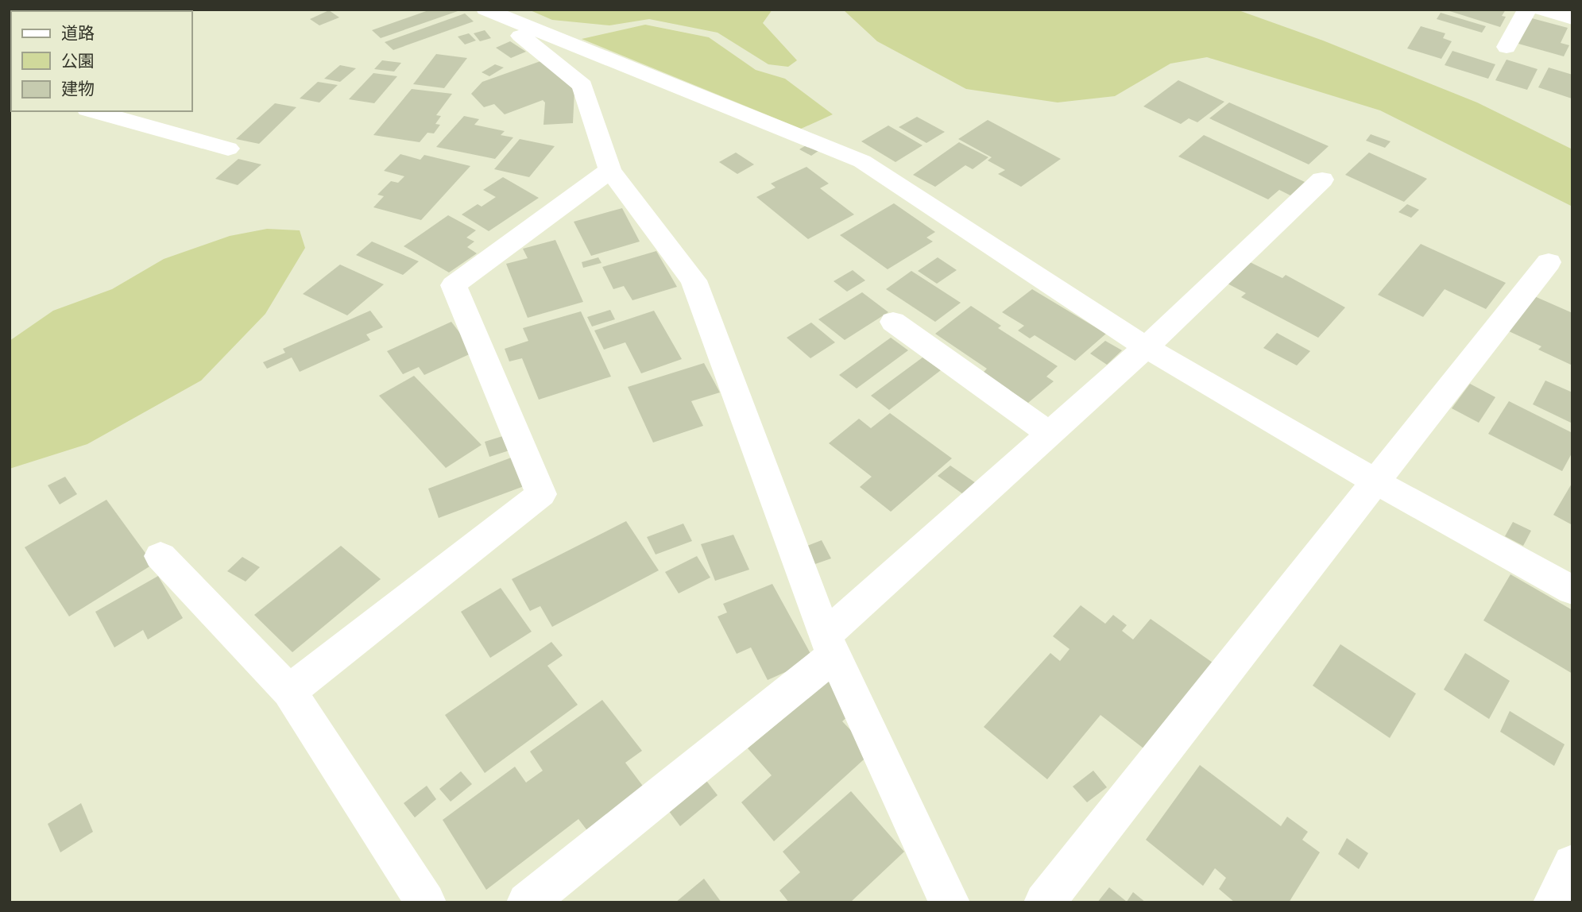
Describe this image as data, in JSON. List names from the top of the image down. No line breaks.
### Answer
{"legend":["道路","公園","建物"]}
